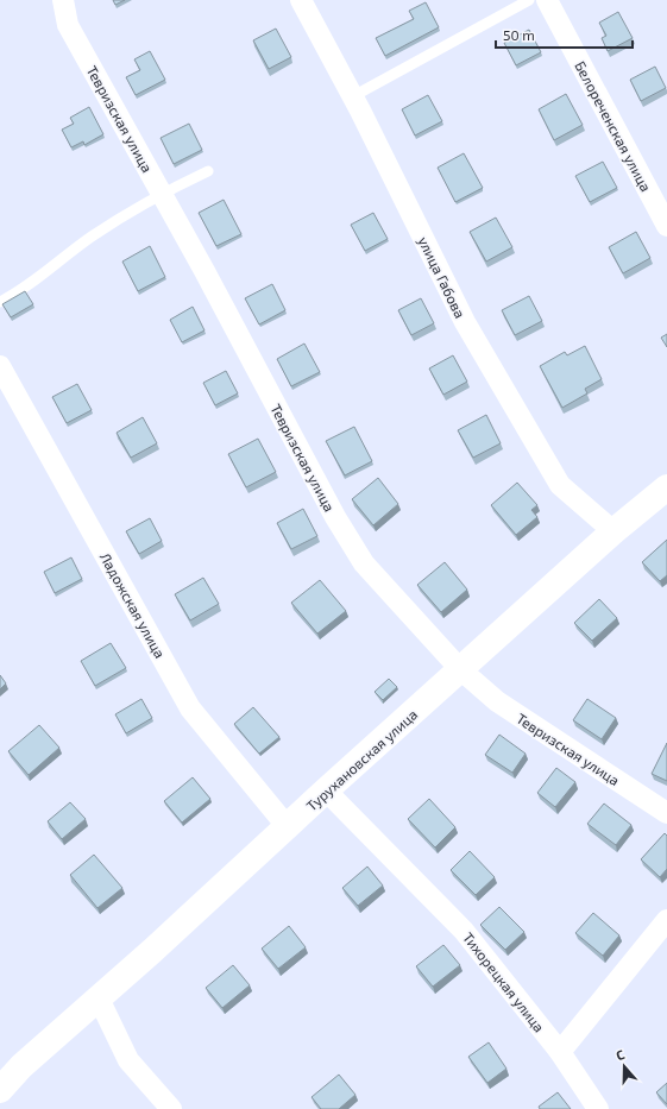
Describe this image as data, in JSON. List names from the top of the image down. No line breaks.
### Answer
{"streets":{"street":["Тевризская улица","Белореченская улица","улица Габова","Ладожская улица","Турухановская улица","Тихорецкая улица"]},"crossings":[["Тевризская улица","Турухановская улица"],["улица Габова","Турухановская улица"],["Ладожская улица","Турухановская улица"],["Турухановская улица","Тихорецкая улица"]],"scale_bar":"50 m","north":"top"}
